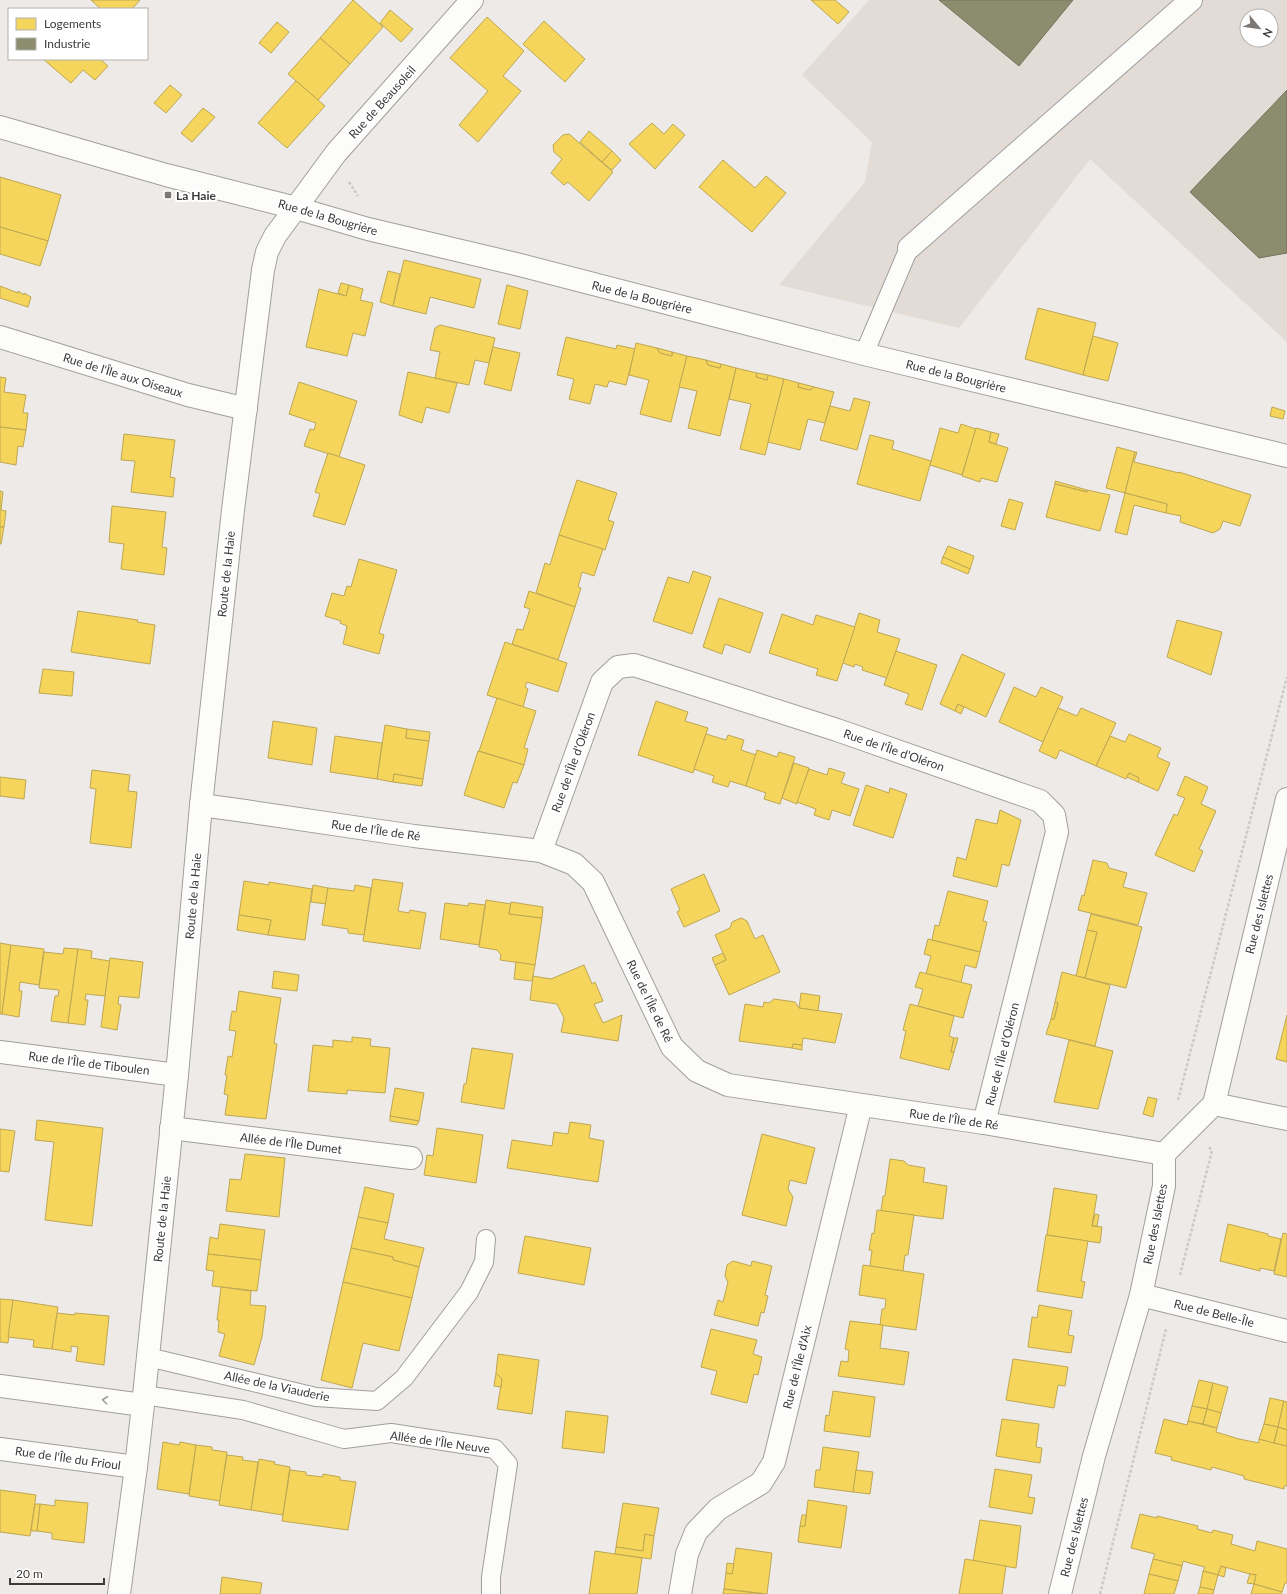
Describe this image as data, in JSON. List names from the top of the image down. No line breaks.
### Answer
{"streets":{"street":["Rue de Beausoleil","Rue de la Bougrière","Rue de l'Île aux Oiseaux","Route de la Haie","Rue de l'Île d'Oléron","Rue de l'Île de Ré","Rue des Islettes","Rue de l'Île de Tiboulen","Allée de l'Île Dumet","Rue de Belle-Île","Rue de l'Île d'Aix","Rue de l'Île du Frioul"],"lane":["Allée de la Viauderie","Allée de l'Île Neuve"]},"crossings":[["Rue de Beausoleil","Rue de la Bougrière"],["Rue de Beausoleil","Route de la Haie"],["Rue de la Bougrière","Route de la Haie"],["Rue de l'Île aux Oiseaux","Route de la Haie"],["Route de la Haie","Rue de l'Île de Ré"],["Route de la Haie","Rue de l'Île de Tiboulen"],["Route de la Haie","Allée de l'Île Dumet"],["Route de la Haie","Allée de la Viauderie"],["Route de la Haie","Allée de l'Île Neuve"],["Route de la Haie","Rue de l'Île du Frioul"],["Rue de l'Île d'Oléron","Rue de l'Île de Ré"],["Rue de l'Île de Ré","Rue des Islettes"],["Rue de l'Île de Ré","Rue de l'Île d'Aix"],["Rue des Islettes","Rue de Belle-Île"]],"places":{"transit":["La Haie"]},"legend":["Logements","Industrie"],"scale_bar":"20 m","north":"bottom right"}
